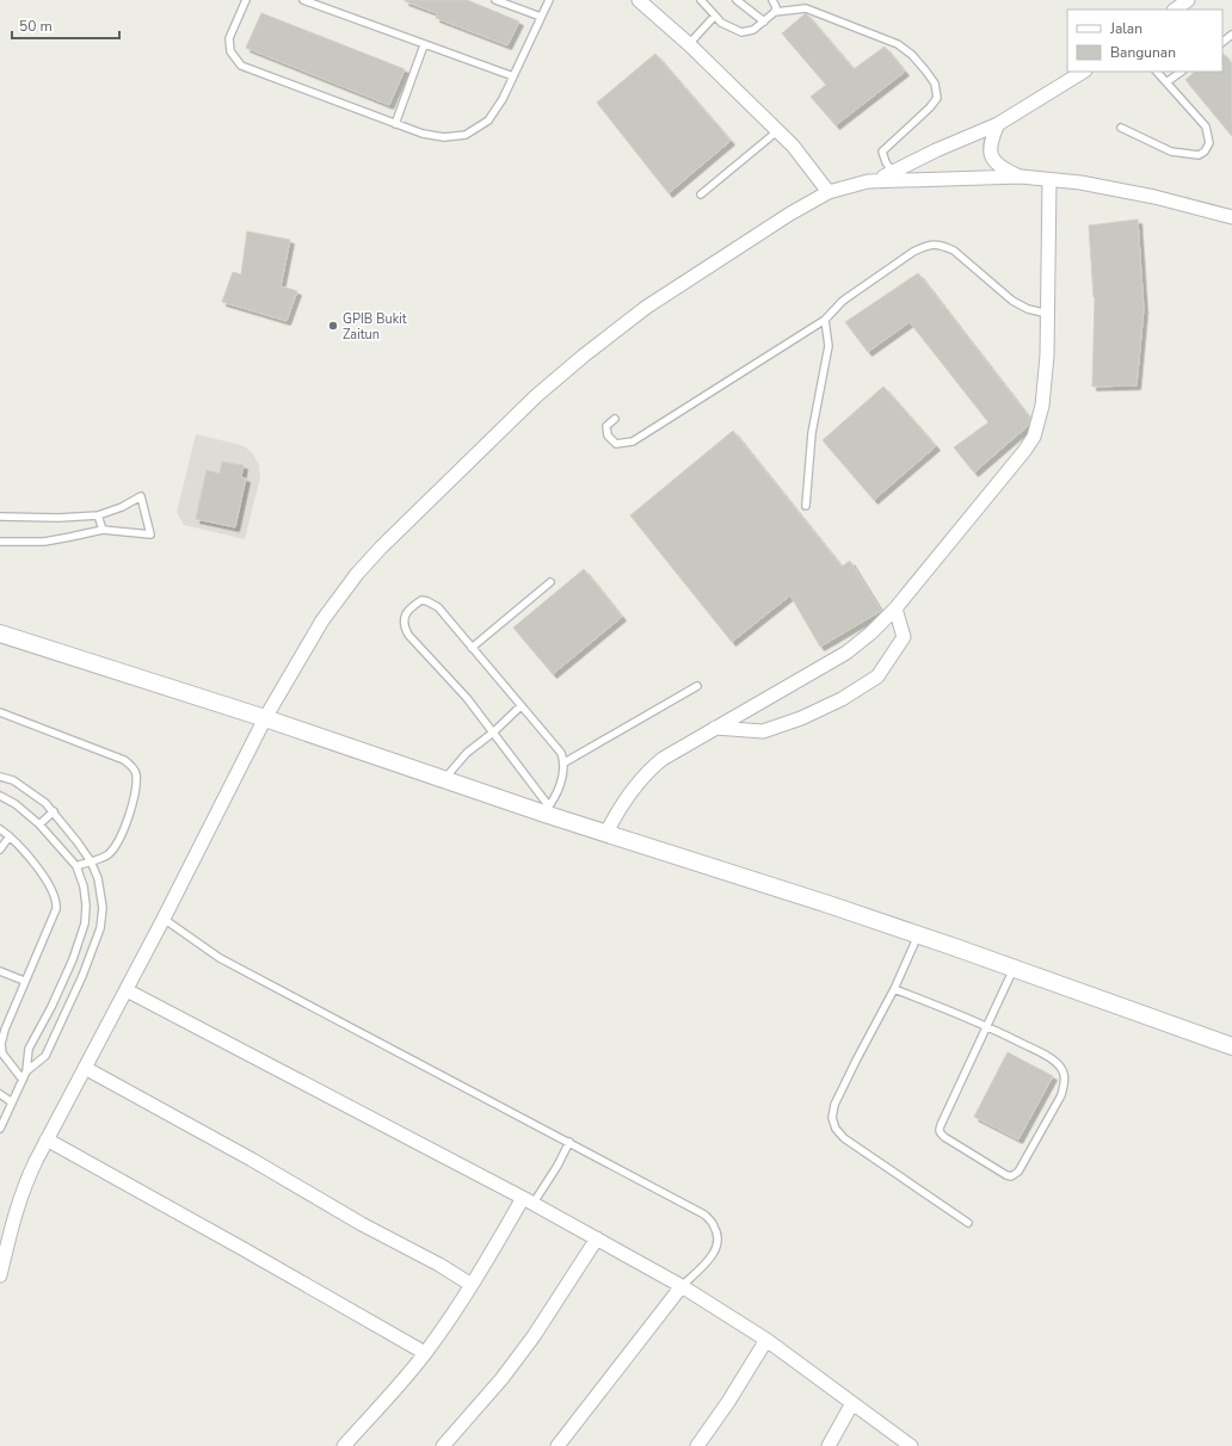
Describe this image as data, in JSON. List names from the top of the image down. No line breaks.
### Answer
{"places":["GPIB Bukit Zaitun"],"legend":["Jalan","Bangunan"],"scale_bar":"50 m"}
